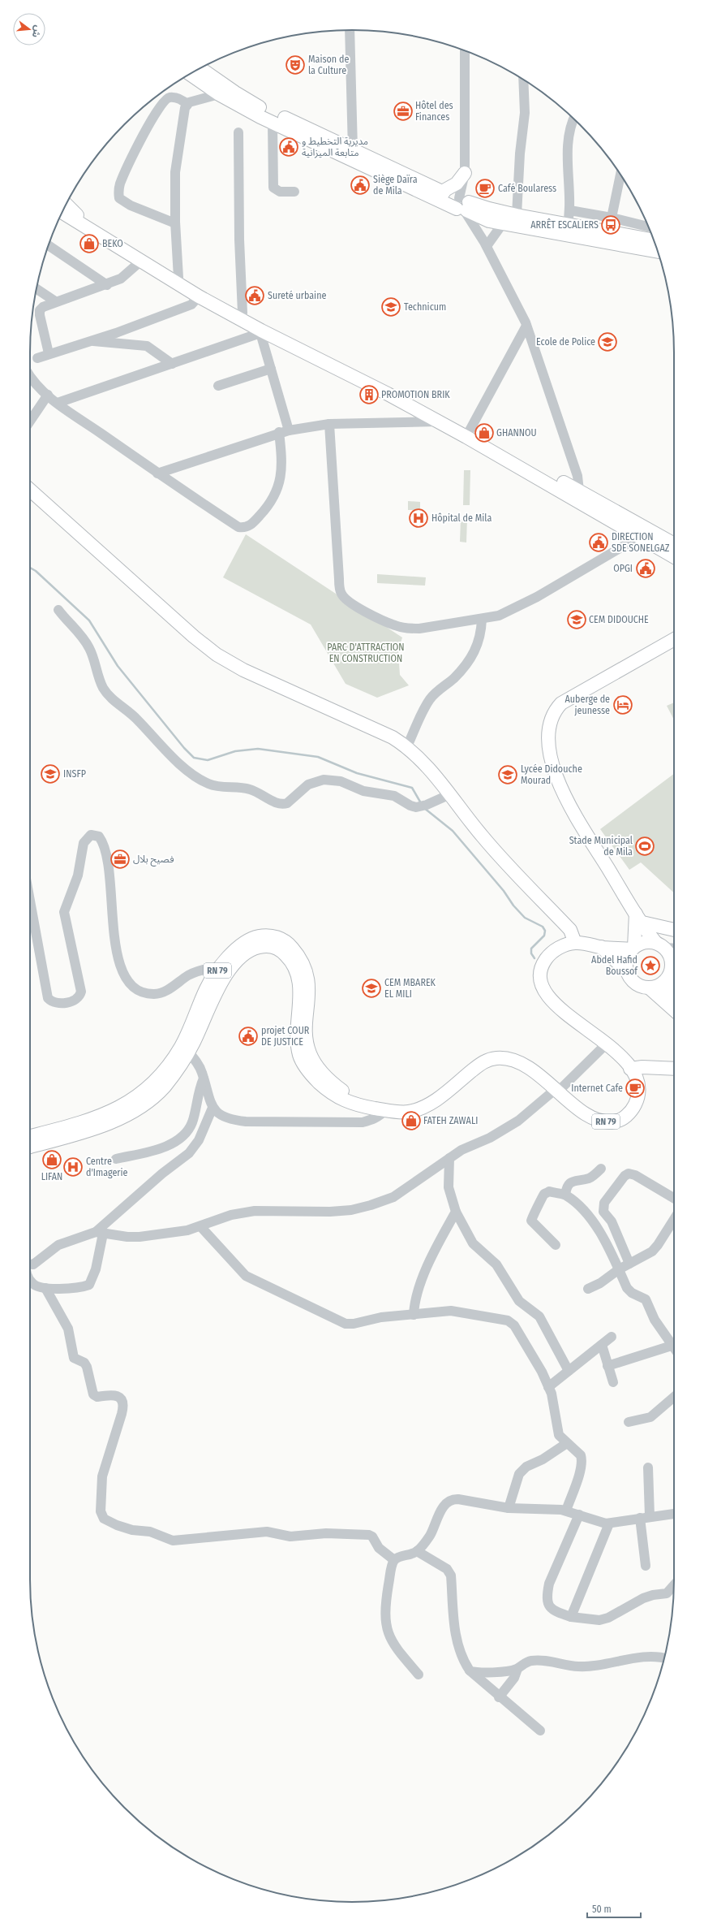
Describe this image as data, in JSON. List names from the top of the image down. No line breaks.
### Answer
{"streets":{"main road":["RN 79"]},"parks":["PARC D'ATTRACTION EN CONSTRUCTION"],"places":{"theatre":["Maison de la Culture"],"office":["Hôtel des Finances","فصيح بلال"],"public building":["مديرية التخطيط و متابعة الميزانية","Siège Daïra de Mila","Sureté urbaine","DIRECTION SDE SONELGAZ","OPGI","projet COUR DE JUSTICE"],"cafe":["Café Boularess","Internet Cafe"],"bus stop":["ARRÊT ESCALIERS"],"shop":["BEKO","GHANNOU","FATEH ZAWALI","LIFAN"],"school or university":["Technicum","Ecole de Police","CEM DIDOUCHE","INSFP","Lycée Didouche Mourad","CEM MBAREK EL MILI"],"building":["PROMOTION BRIK"],"hospital":["Hôpital de Mila","Centre d'Imagerie"],"hotel":["Auberge de jeunesse"],"sports":["Stade Municipal de Mila"],"place":["Abdel Hafid Boussof"]},"scale_bar":"50 m","north":"right"}
